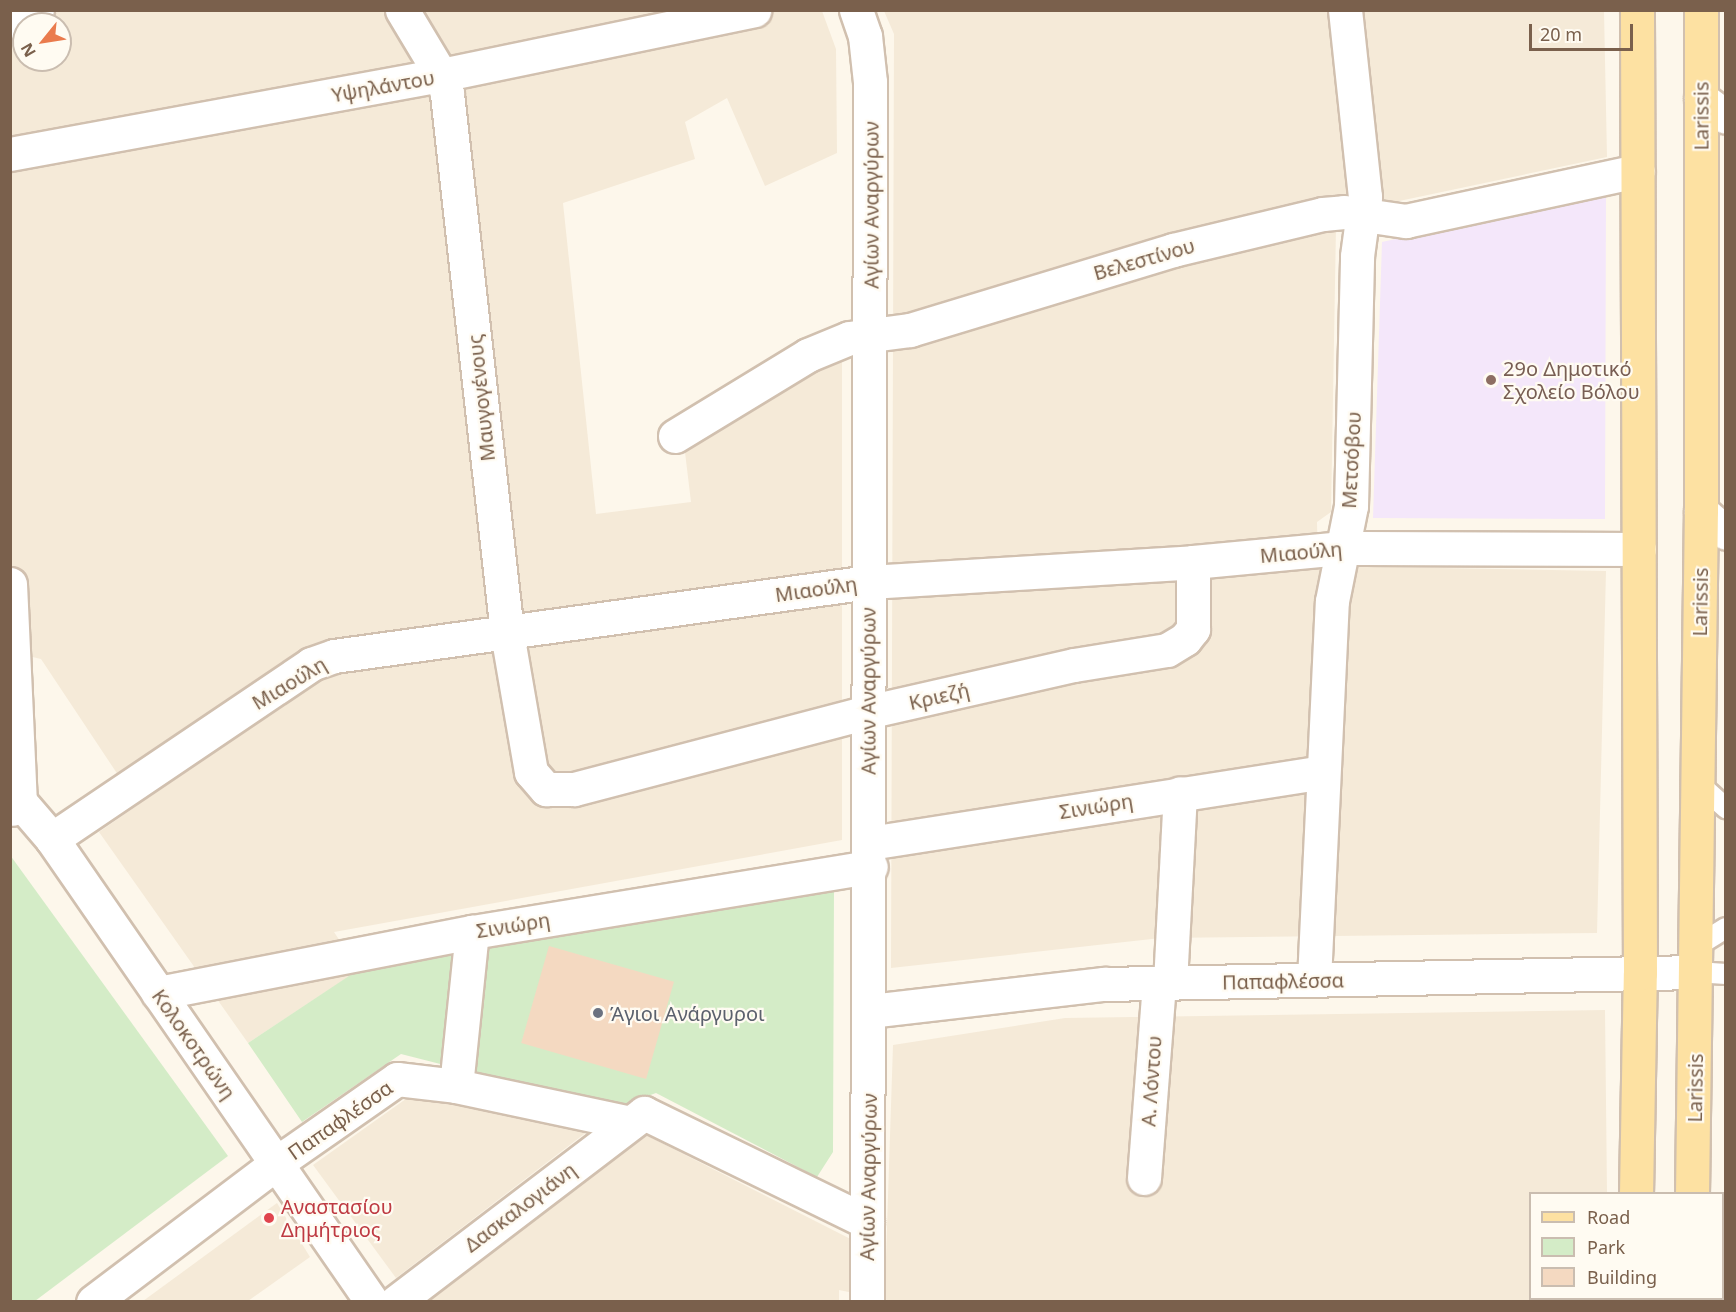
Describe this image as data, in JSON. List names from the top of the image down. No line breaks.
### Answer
{"streets":{"main road":["Larissis"],"street":["Υψηλάντου","Αγίων Αναργύρων","Βελεστίνου","Μαυγογένους","Μετσόβου","Μιαούλη","Κριεζή","Σινιώρη","Παπαφλέσσα","Κολοκοτρώνη","Α. Λόντου","Δασκαλογιάνη"]},"crossings":[["Υψηλάντου","Μαυγογένους"],["Larissis","Παπαφλέσσα"],["Αγίων Αναργύρων","Βελεστίνου"],["Αγίων Αναργύρων","Μιαούλη"],["Αγίων Αναργύρων","Κριεζή"],["Αγίων Αναργύρων","Σινιώρη"],["Αγίων Αναργύρων","Παπαφλέσσα"],["Βελεστίνου","Μετσόβου"],["Μαυγογένους","Μιαούλη"],["Μαυγογένους","Κριεζή"],["Μετσόβου","Μιαούλη"],["Μετσόβου","Σινιώρη"],["Μετσόβου","Παπαφλέσσα"],["Μιαούλη","Κριεζή"],["Μιαούλη","Κολοκοτρώνη"],["Σινιώρη","Κολοκοτρώνη"],["Σινιώρη","Α. Λόντου"],["Παπαφλέσσα","Κολοκοτρώνη"],["Παπαφλέσσα","Α. Λόντου"],["Παπαφλέσσα","Δασκαλογιάνη"]],"places":["29ο Δημοτικό Σχολείο Βόλου","Άγιοι Ανάργυροι","Αναστασίου Δημήτριος"],"legend":["Road","Park","Building"],"scale_bar":"20 m","north":"bottom left"}
